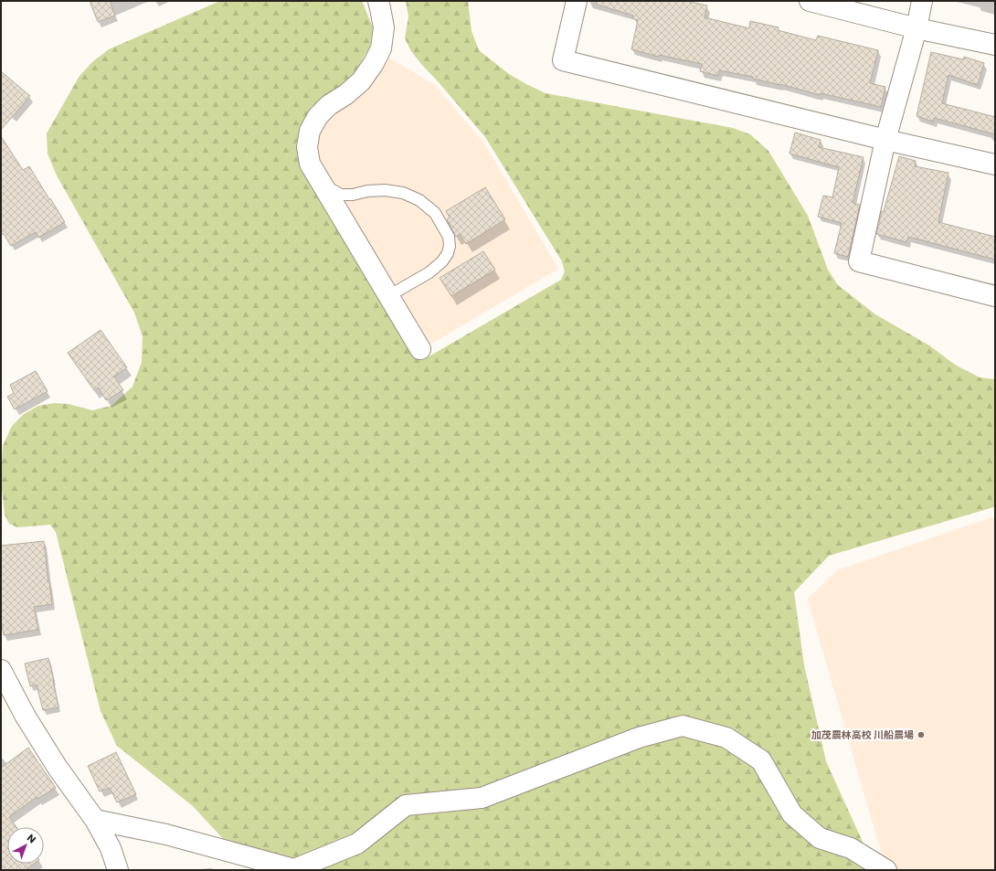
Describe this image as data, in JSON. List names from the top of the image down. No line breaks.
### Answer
{"places":["加茂農林高校 川船農場"],"north":"top right"}
